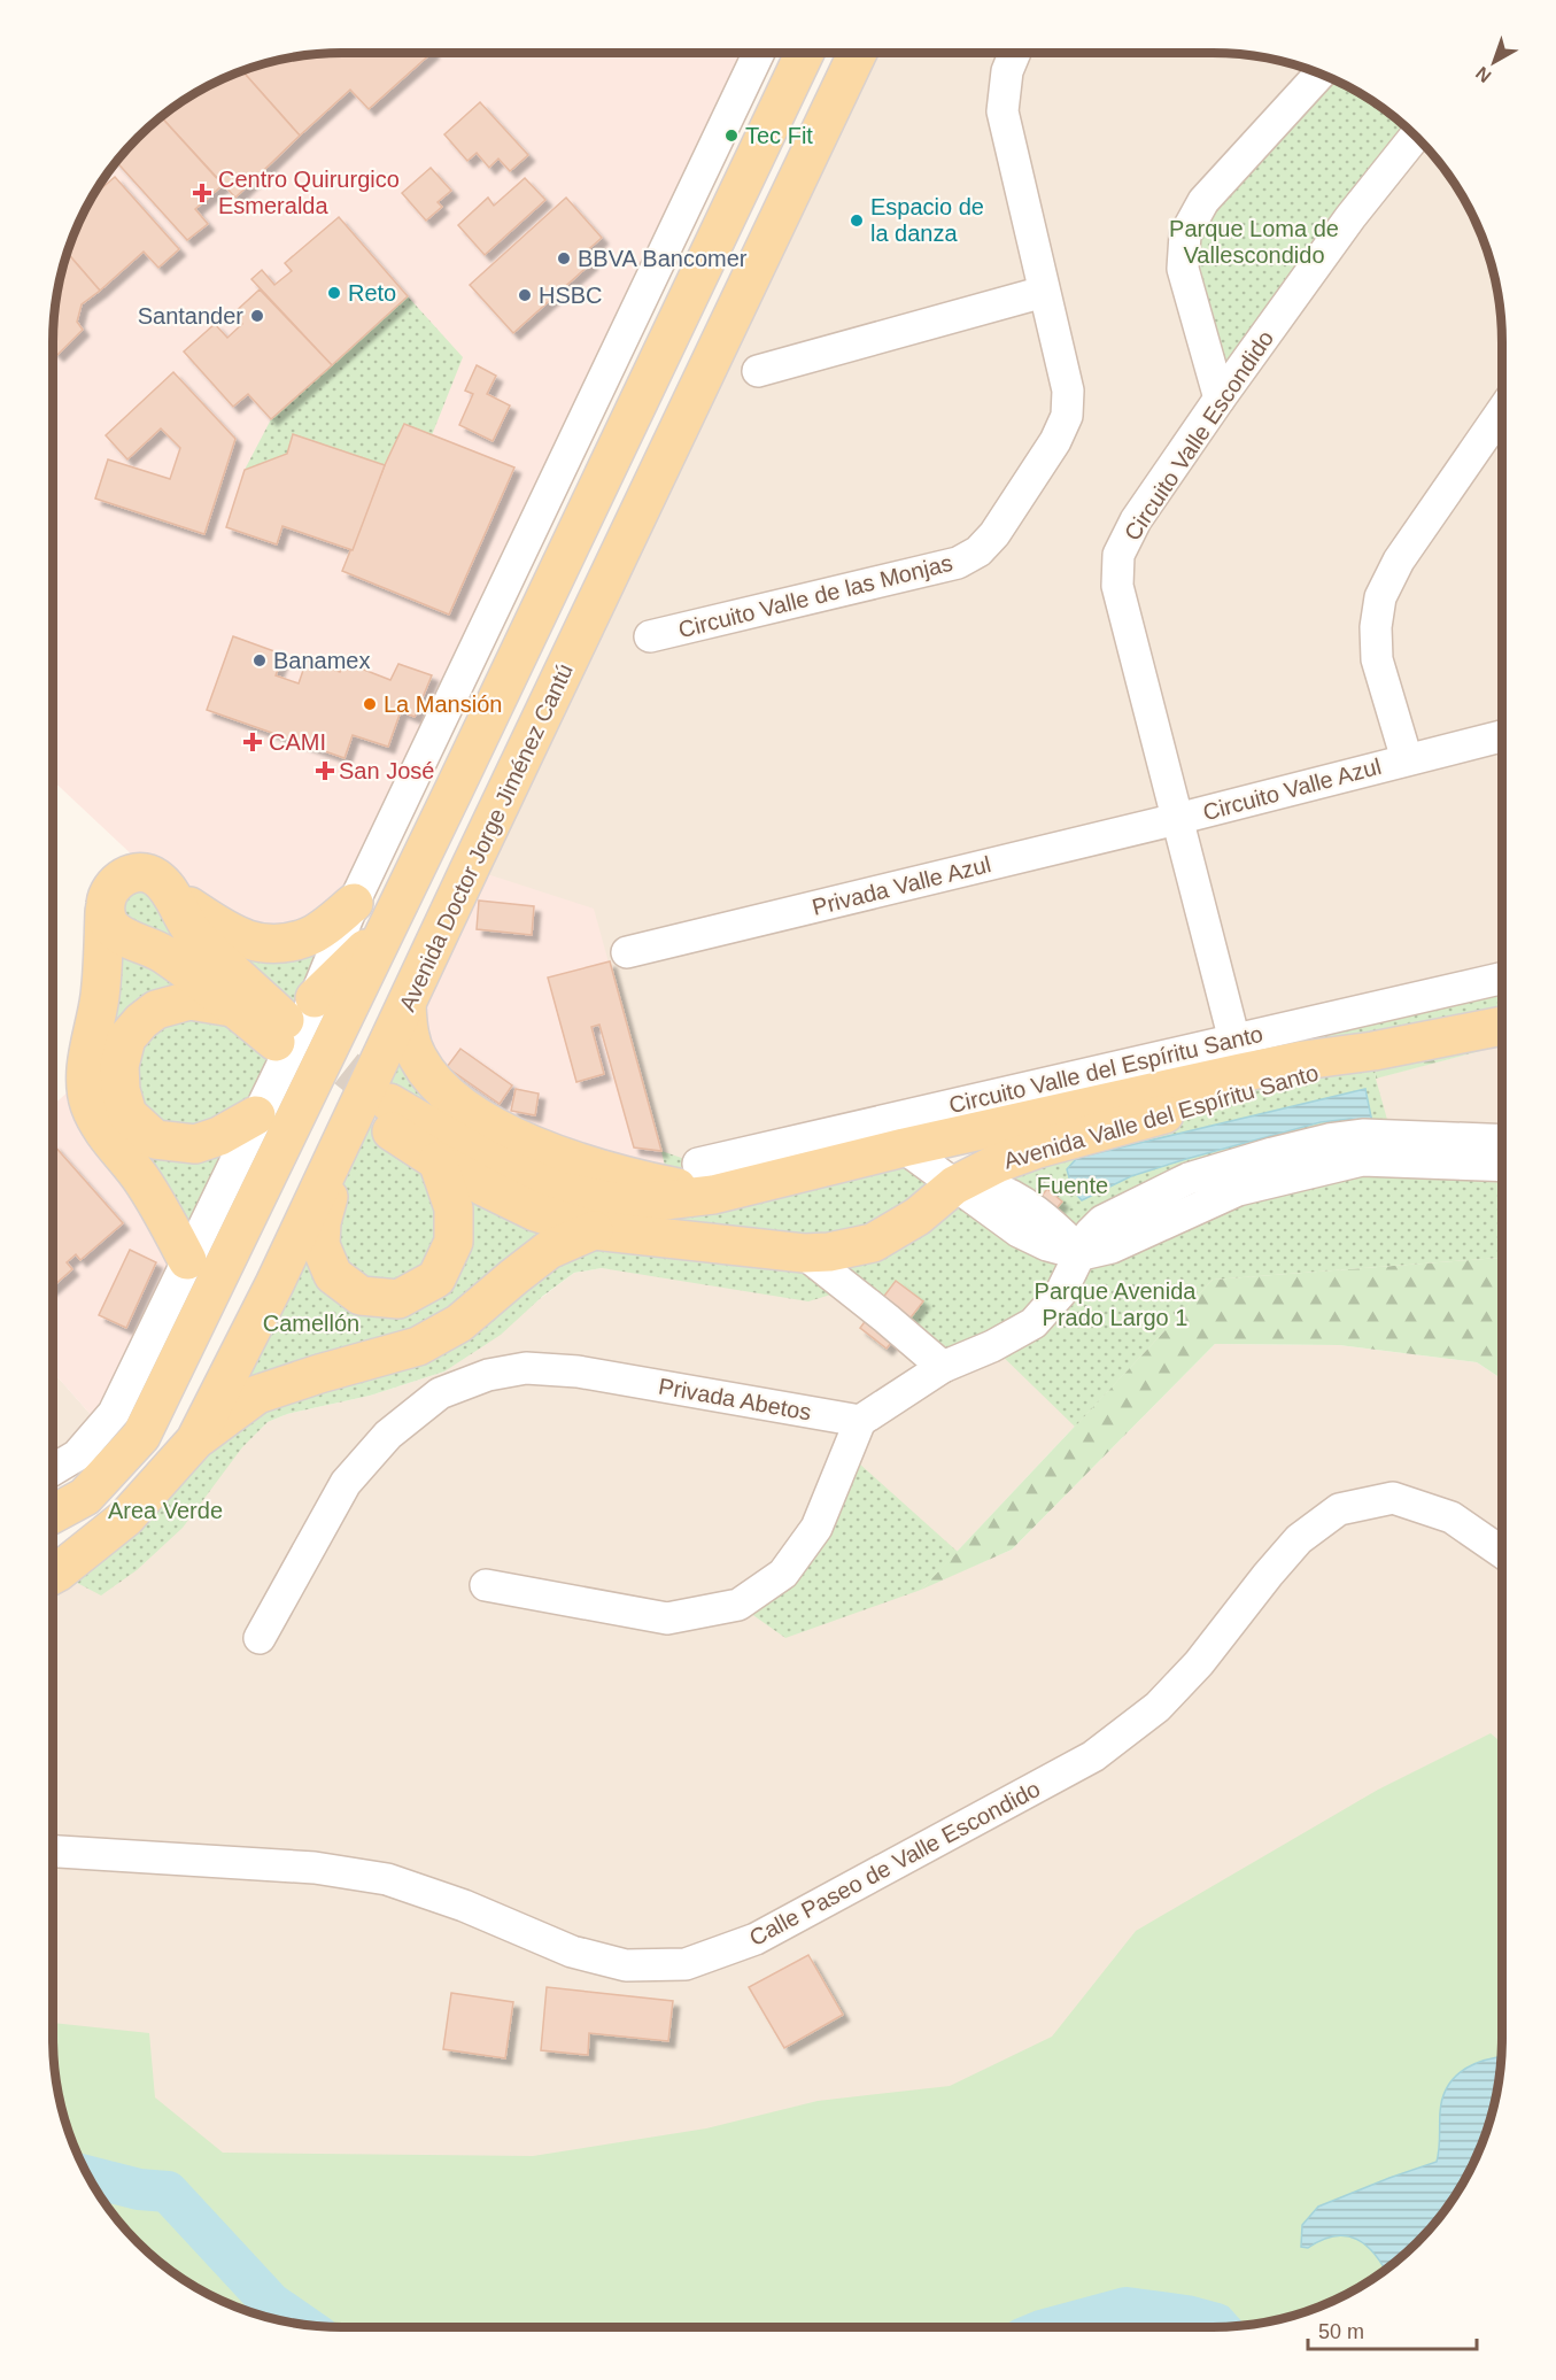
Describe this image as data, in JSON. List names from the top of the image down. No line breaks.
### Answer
{"streets":{"main road":["Avenida Doctor Jorge Jiménez Cantú","Avenida Valle del Espíritu Santo"],"street":["Circuito Valle Escondido","Circuito Valle de las Monjas","Circuito Valle Azul","Privada Valle Azul","Circuito Valle del Espíritu Santo","Privada Abetos","Calle Paseo de Valle Escondido"]},"crossings":[["Circuito Valle Escondido","Circuito Valle Azul"],["Circuito Valle Escondido","Privada Valle Azul"],["Circuito Valle Escondido","Circuito Valle del Espíritu Santo"],["Circuito Valle Escondido","Avenida Valle del Espíritu Santo"],["Circuito Valle Azul","Privada Valle Azul"],["Avenida Doctor Jorge Jiménez Cantú","Avenida Valle del Espíritu Santo"],["Circuito Valle del Espíritu Santo","Avenida Valle del Espíritu Santo"]],"parks":["Parque Loma de Vallescondido","Fuente","Parque Avenida Prado Largo 1","Camellón","Area Verde"],"places":{"other":["Tec Fit","Espacio de la danza","BBVA Bancomer","Reto","HSBC","Santander","Banamex","La Mansión"],"health":["Centro Quirurgico Esmeralda","CAMI","San José"]},"scale_bar":"50 m","north":"bottom left"}
